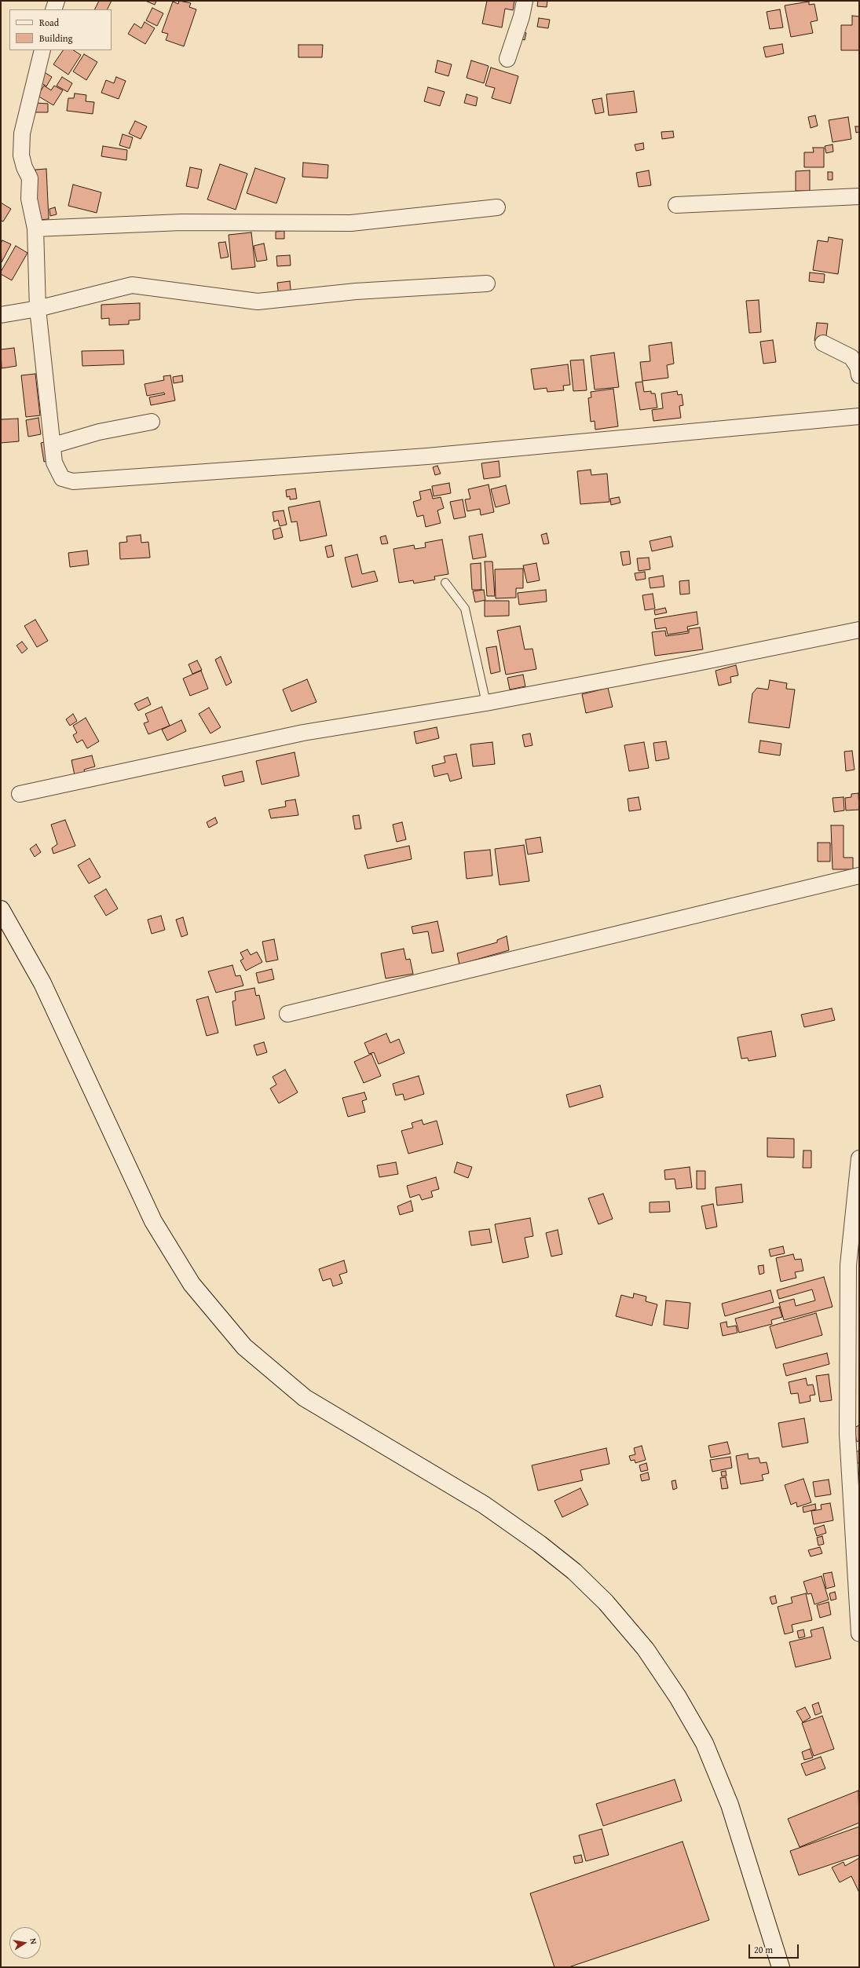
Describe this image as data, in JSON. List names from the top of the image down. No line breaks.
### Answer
{"legend":["Road","Building"],"scale_bar":"20 m","north":"right"}
